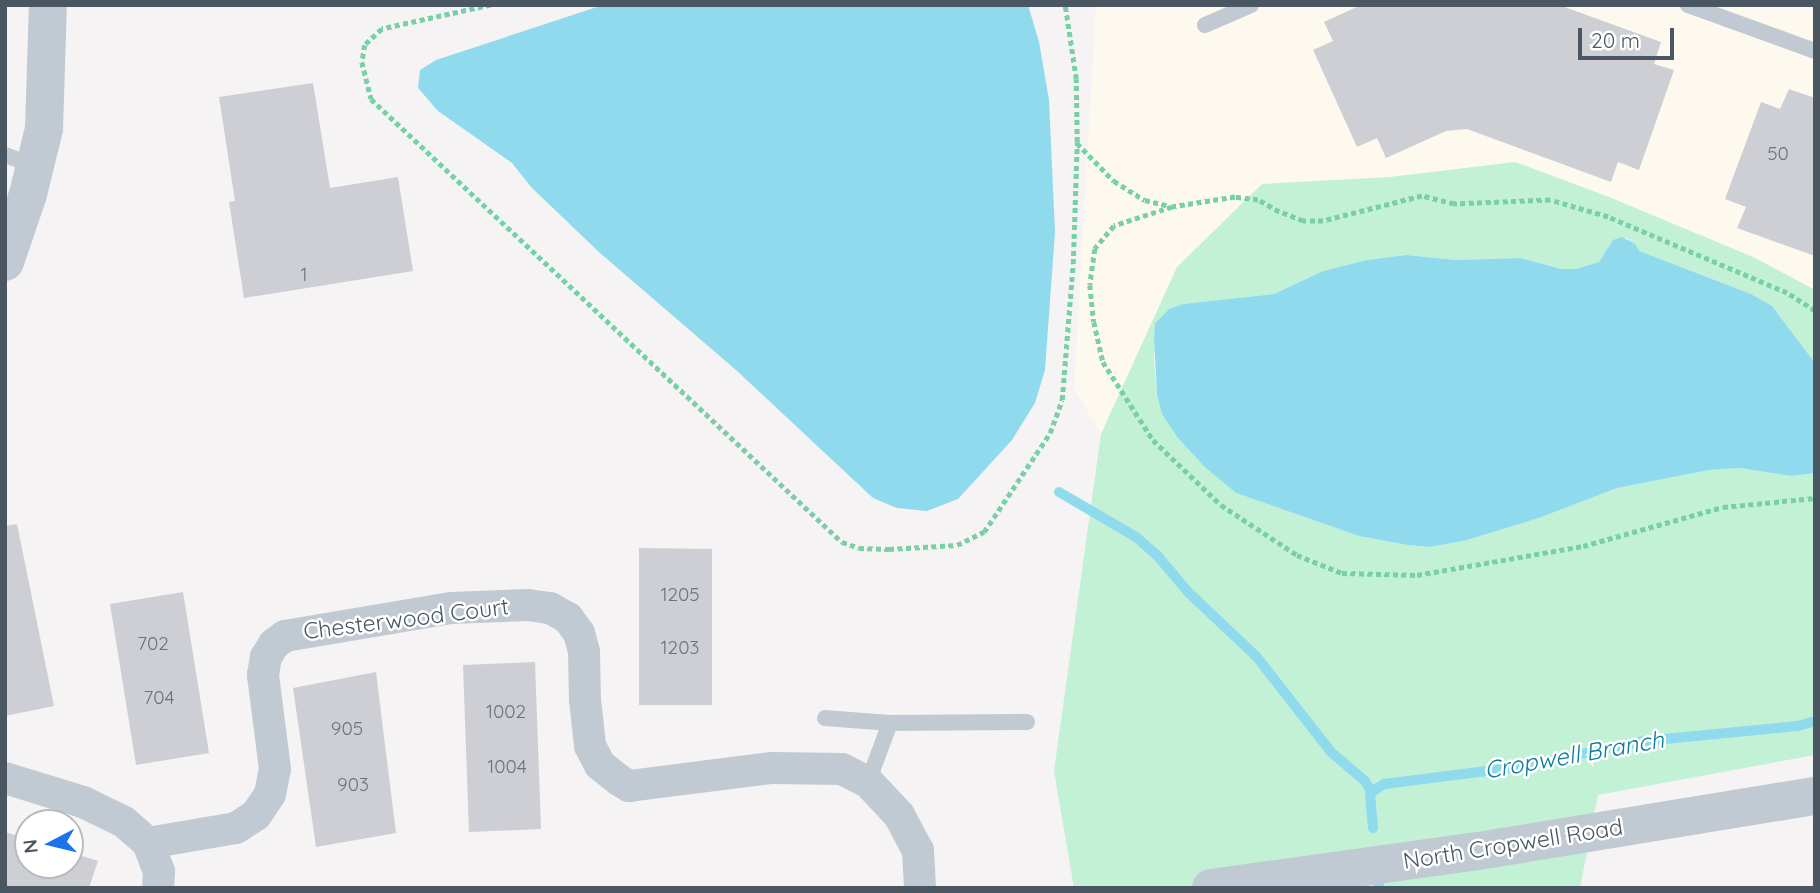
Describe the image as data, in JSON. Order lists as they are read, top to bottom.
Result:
{
  "streets": {
    "street": ["Chesterwood Court", "North Cropwell Road"]
  },
  "water": ["Cropwell Branch"],
  "house_numbers": [
    "50",
    "1",
    "1205",
    "702",
    "1203",
    "704",
    "1002",
    "905",
    "1004",
    "903"
  ],
  "scale_bar": "20 m",
  "north": "left"
}
